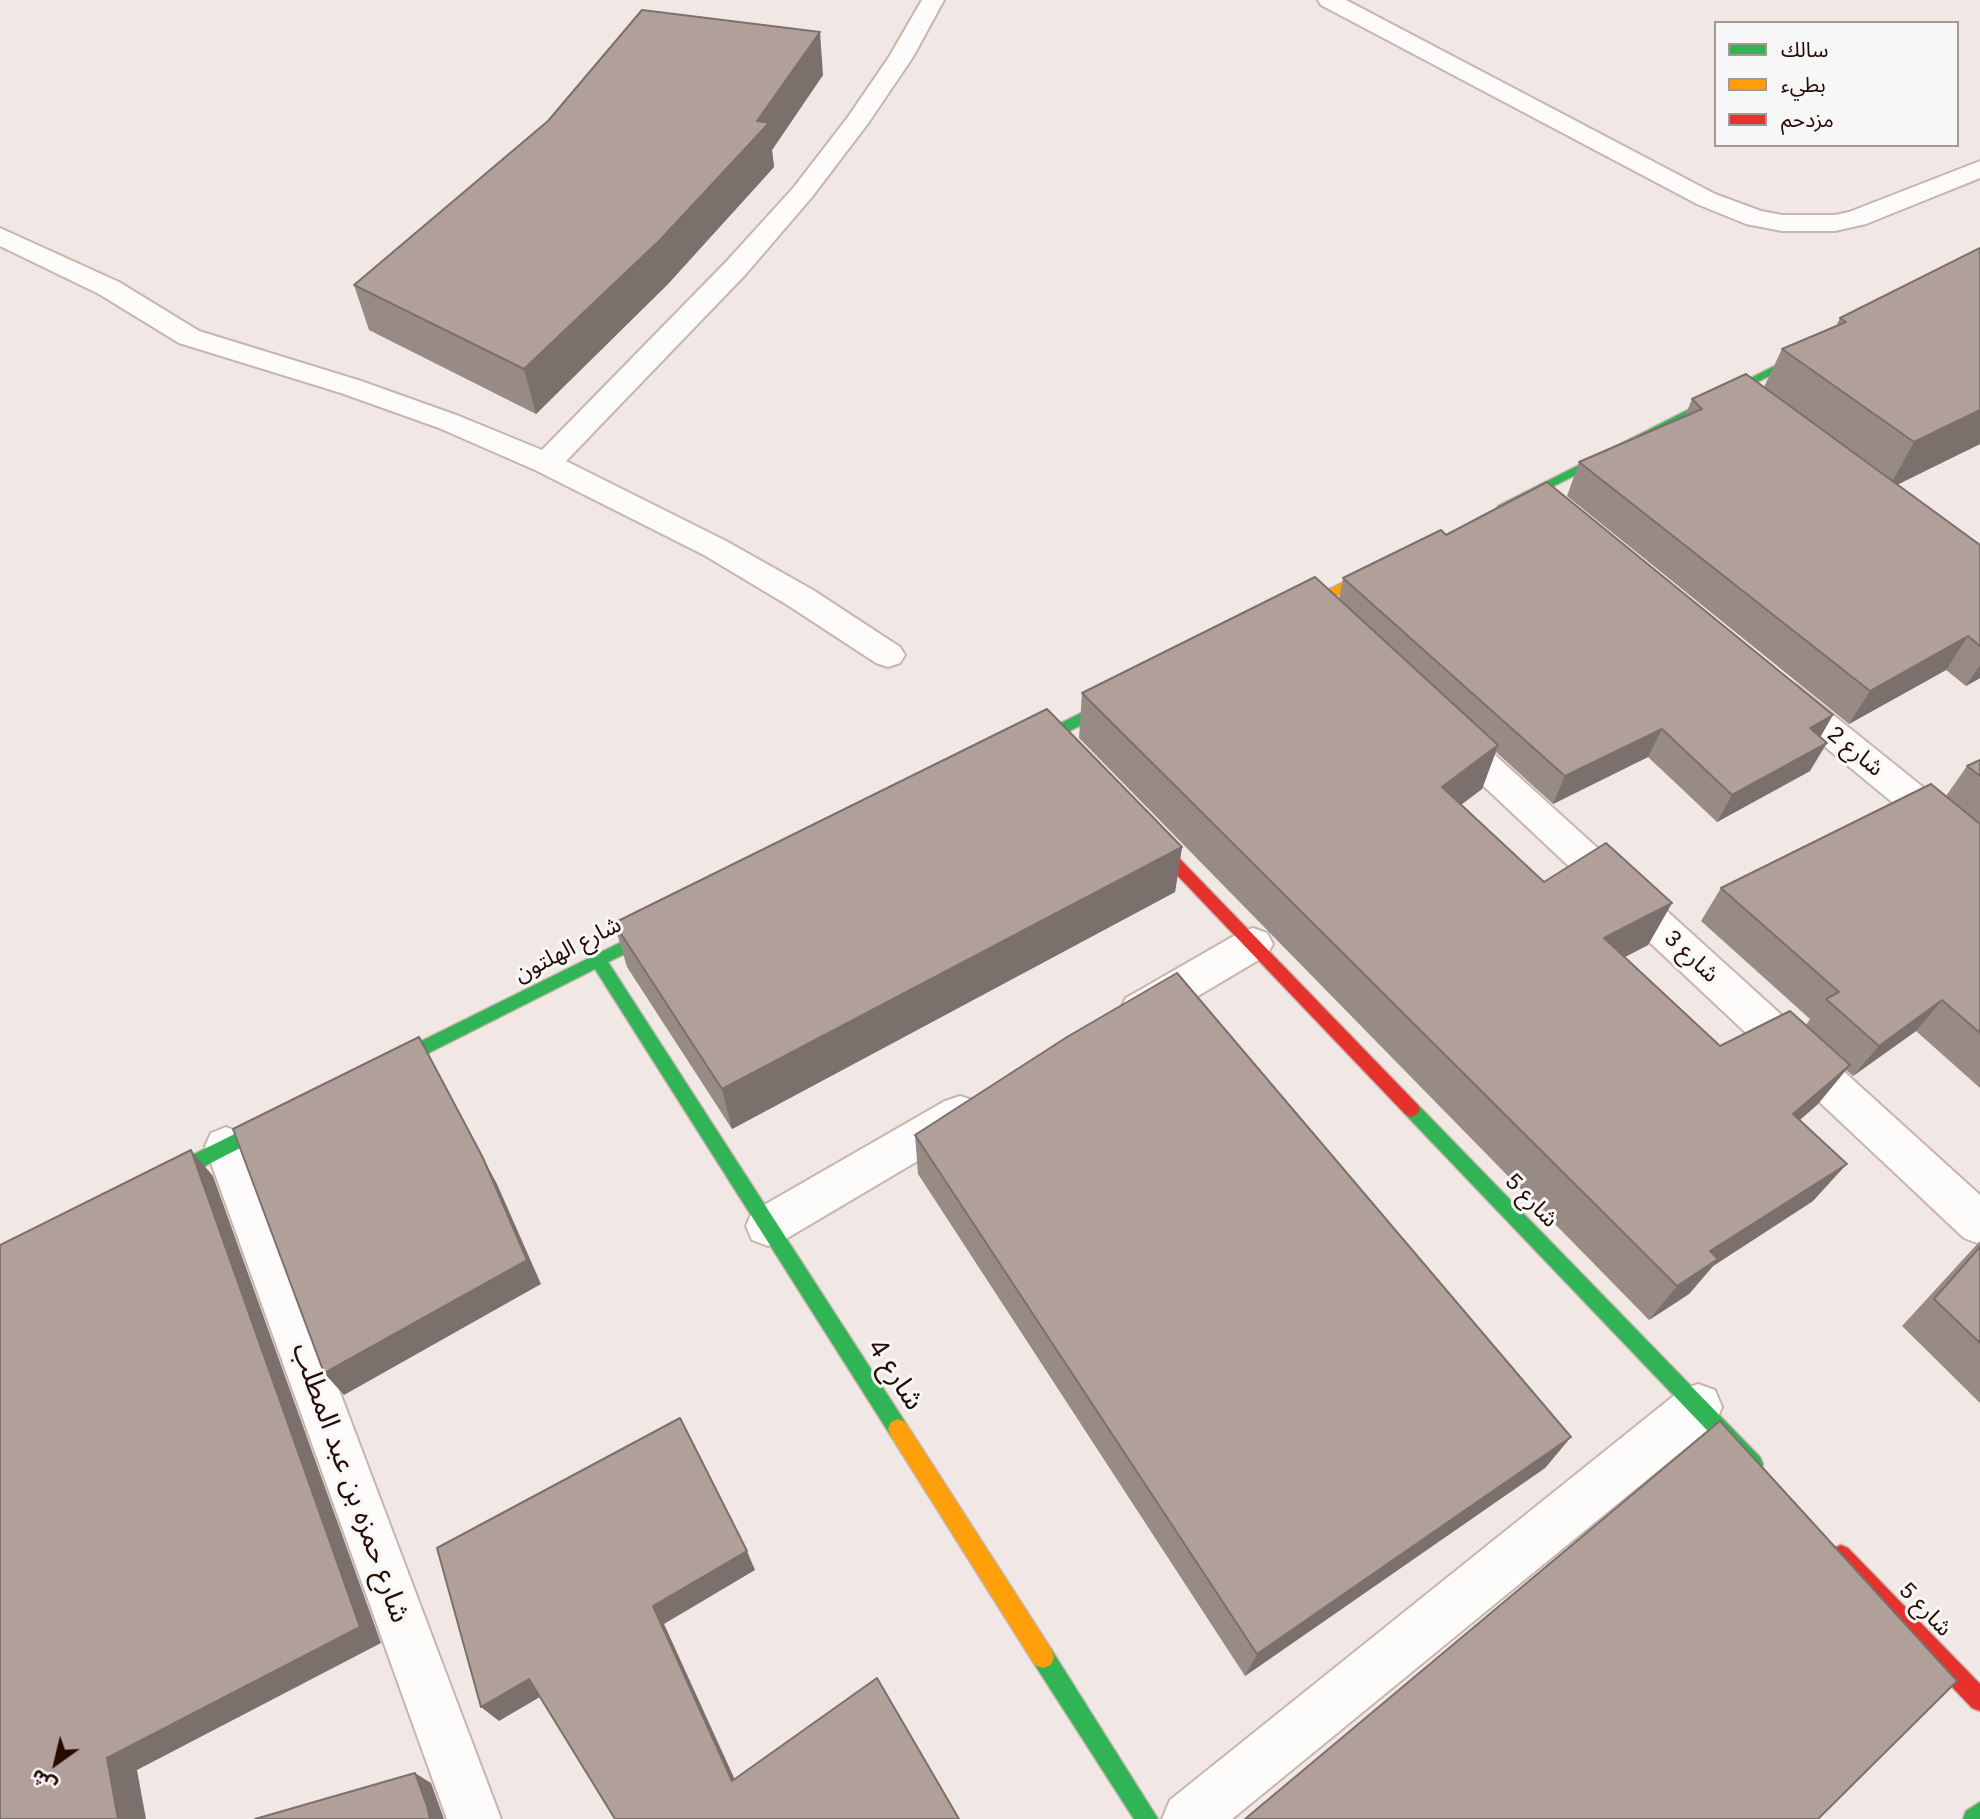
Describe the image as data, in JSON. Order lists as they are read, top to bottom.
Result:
{
  "streets": {
    "street": [
      "شارع 2",
      "شارع الهلتون",
      "شارع 3",
      "شارع 5",
      "شارع 4",
      "شارع حمزه بن عبد المطلب"
    ]
  },
  "crossings": [
    ["شارع الهلتون", "شارع 4"]
  ],
  "legend": ["سالك", "بطيء", "مزدحم"],
  "north": "bottom left"
}
